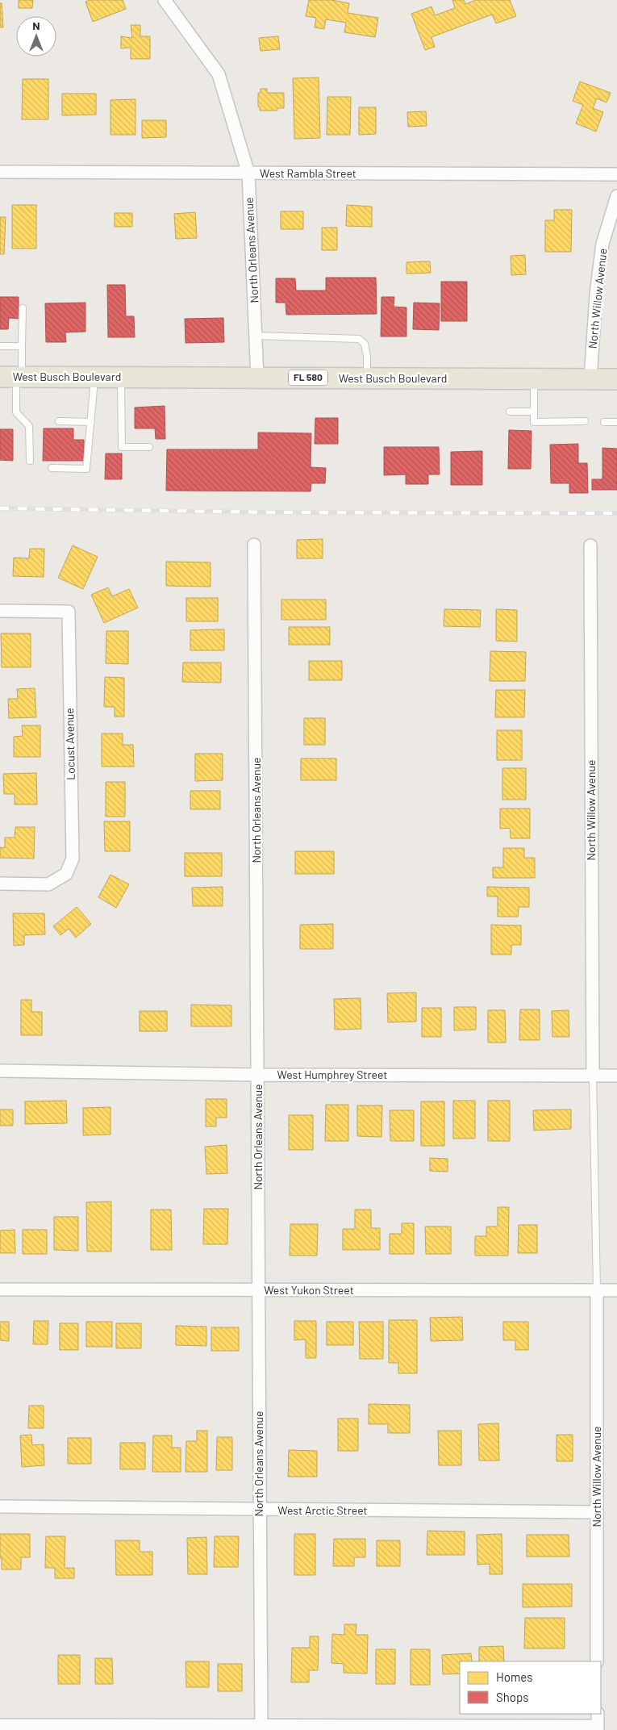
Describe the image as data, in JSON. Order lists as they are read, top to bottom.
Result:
{
  "streets": {
    "main road": ["West Busch Boulevard", "FL 580"],
    "street": [
      "West Rambla Street",
      "North Orleans Avenue",
      "North Willow Avenue",
      "Locust Avenue",
      "West Humphrey Street",
      "West Yukon Street",
      "West Arctic Street"
    ]
  },
  "crossings": [
    ["West Rambla Street", "North Orleans Avenue"],
    ["North Orleans Avenue", "West Busch Boulevard"],
    ["North Orleans Avenue", "West Humphrey Street"],
    ["North Orleans Avenue", "West Yukon Street"],
    ["North Orleans Avenue", "West Arctic Street"],
    ["North Willow Avenue", "West Busch Boulevard"],
    ["North Willow Avenue", "West Humphrey Street"],
    ["North Willow Avenue", "West Yukon Street"],
    ["North Willow Avenue", "West Arctic Street"]
  ],
  "legend": ["Homes", "Shops"],
  "north": "top"
}
